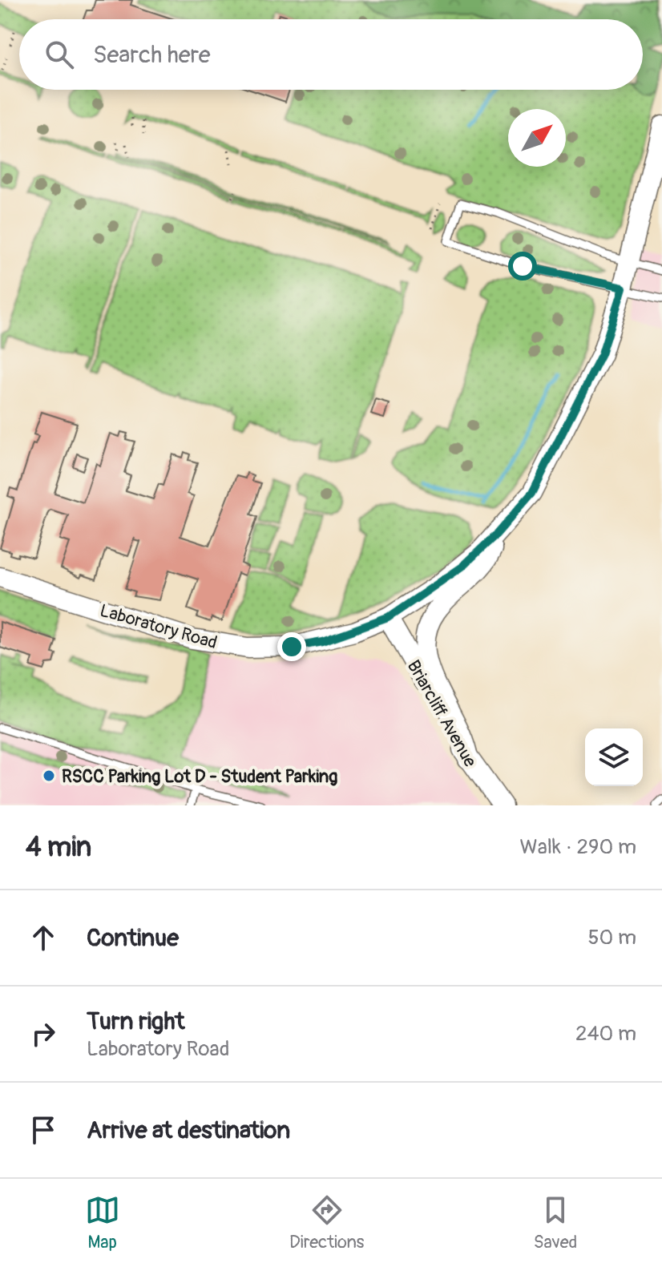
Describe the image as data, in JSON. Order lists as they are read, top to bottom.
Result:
{
  "streets": {
    "street": ["Laboratory Road", "Briarcliff Avenue"]
  },
  "crossings": [
    ["Laboratory Road", "Briarcliff Avenue"]
  ],
  "places": ["RSCC Parking Lot D - Student Parking"],
  "north": "top right",
  "page": {
    "search": "Search here",
    "heading": ["4 min", "Walk · 290 m"],
    "list": [
      ["Continue", "50 m"],
      ["Turn right", "Laboratory Road", "240 m"],
      "Arrive at destination"
    ],
    "nav": ["Map", "Directions", "Saved"]
  }
}
